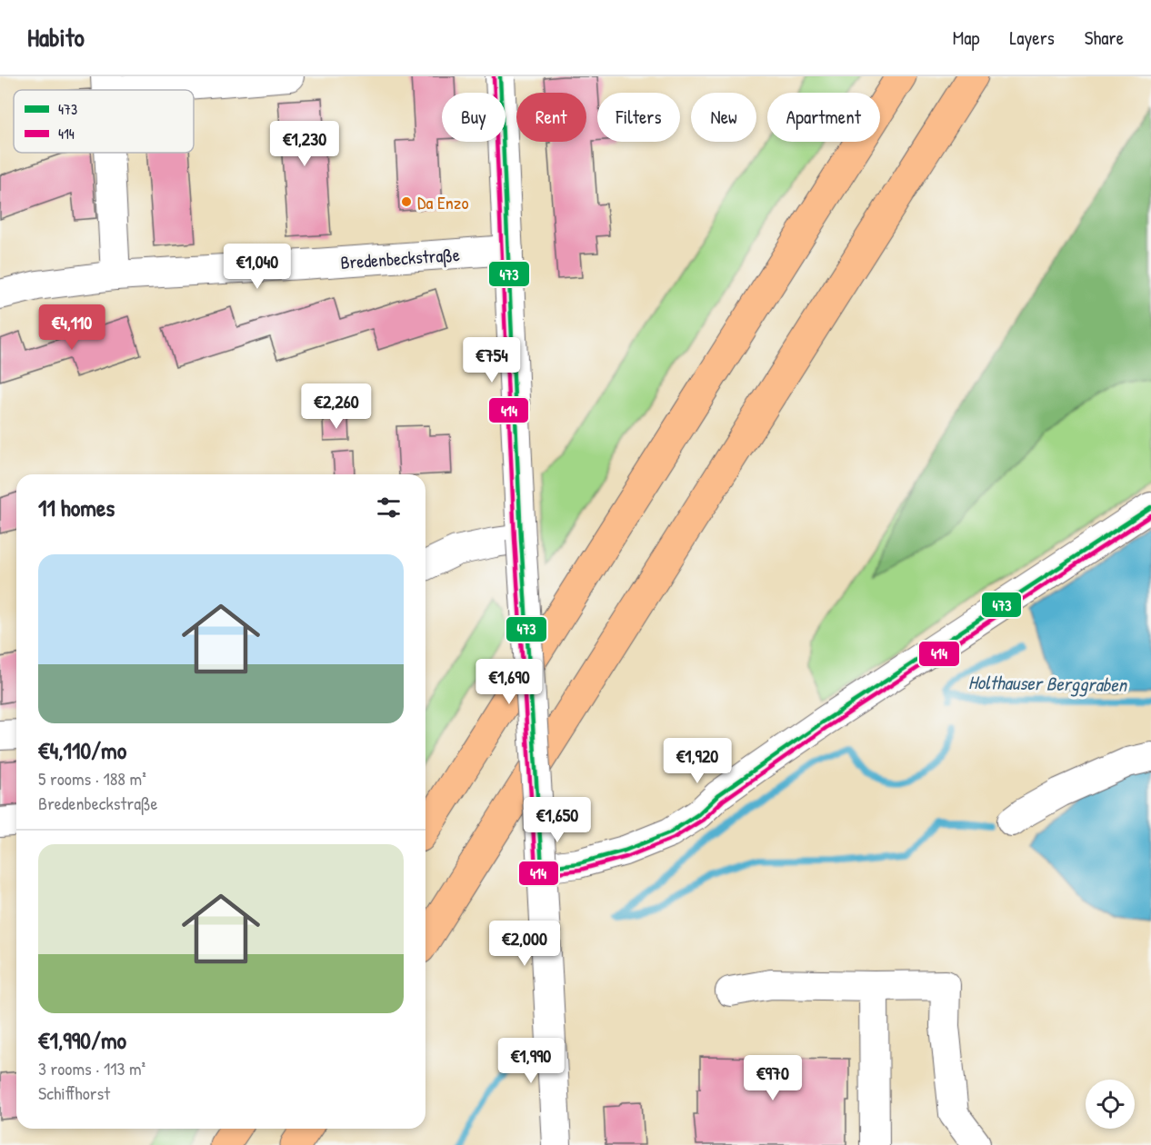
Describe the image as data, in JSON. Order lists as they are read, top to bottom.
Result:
{
  "streets": {
    "street": ["Bredenbeckstraße"]
  },
  "water": ["Holthauser Berggraben"],
  "places": ["Da Enzo"],
  "lines": ["transit line 473", "transit line 414"],
  "legend": ["473", "414"],
  "page": {
    "header": "Habito",
    "nav": ["Map", "Layers", "Share"],
    "chip": [
      "Buy",
      "Rent",
      "Filters",
      "New",
      "Apartment"
    ],
    "price": [
      "€1,230",
      "€1,040",
      "€4,110",
      "€754",
      "€2,260",
      "€1,690",
      "€1,920",
      "€1,650",
      "€2,000",
      "€1,990",
      "€970"
    ],
    "heading": "11 homes",
    "list": [
      {
        "name": "€4,110/mo",
        "note": "5 rooms · 188 m² · Bredenbeckstraße"
      },
      {
        "name": "€1,990/mo",
        "note": "3 rooms · 113 m² · Schiffhorst"
      }
    ]
  }
}
